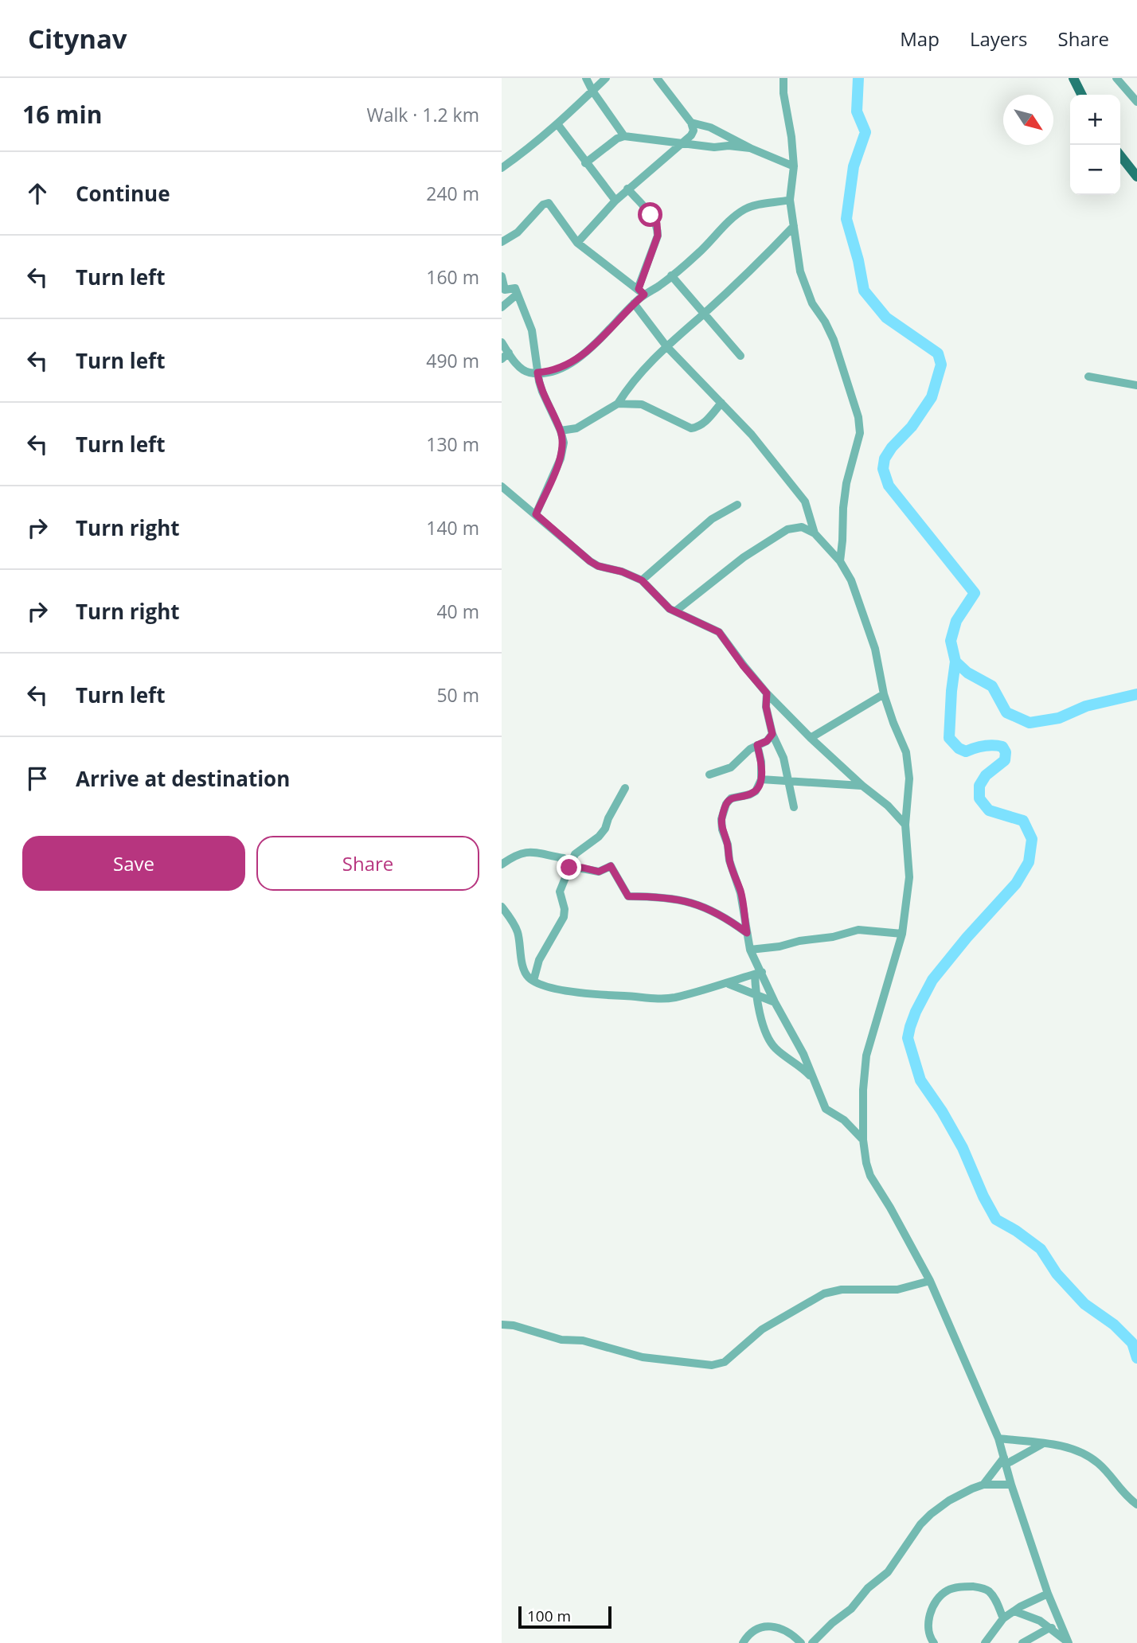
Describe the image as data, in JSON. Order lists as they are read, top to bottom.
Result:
{
  "scale_bar": "100 m",
  "north": "bottom right",
  "page": {
    "header": "Citynav",
    "nav": ["Map", "Layers", "Share"],
    "heading": ["16 min", "Walk · 1.2 km"],
    "map_buttons": ["+", "−"],
    "list": [
      ["Continue", "240 m"],
      ["Turn left", "160 m"],
      ["Turn left", "490 m"],
      ["Turn left", "130 m"],
      ["Turn right", "140 m"],
      ["Turn right", "40 m"],
      ["Turn left", "50 m"],
      "Arrive at destination"
    ],
    "buttons": ["Save", "Share"],
    "scale": "100 m"
  }
}
